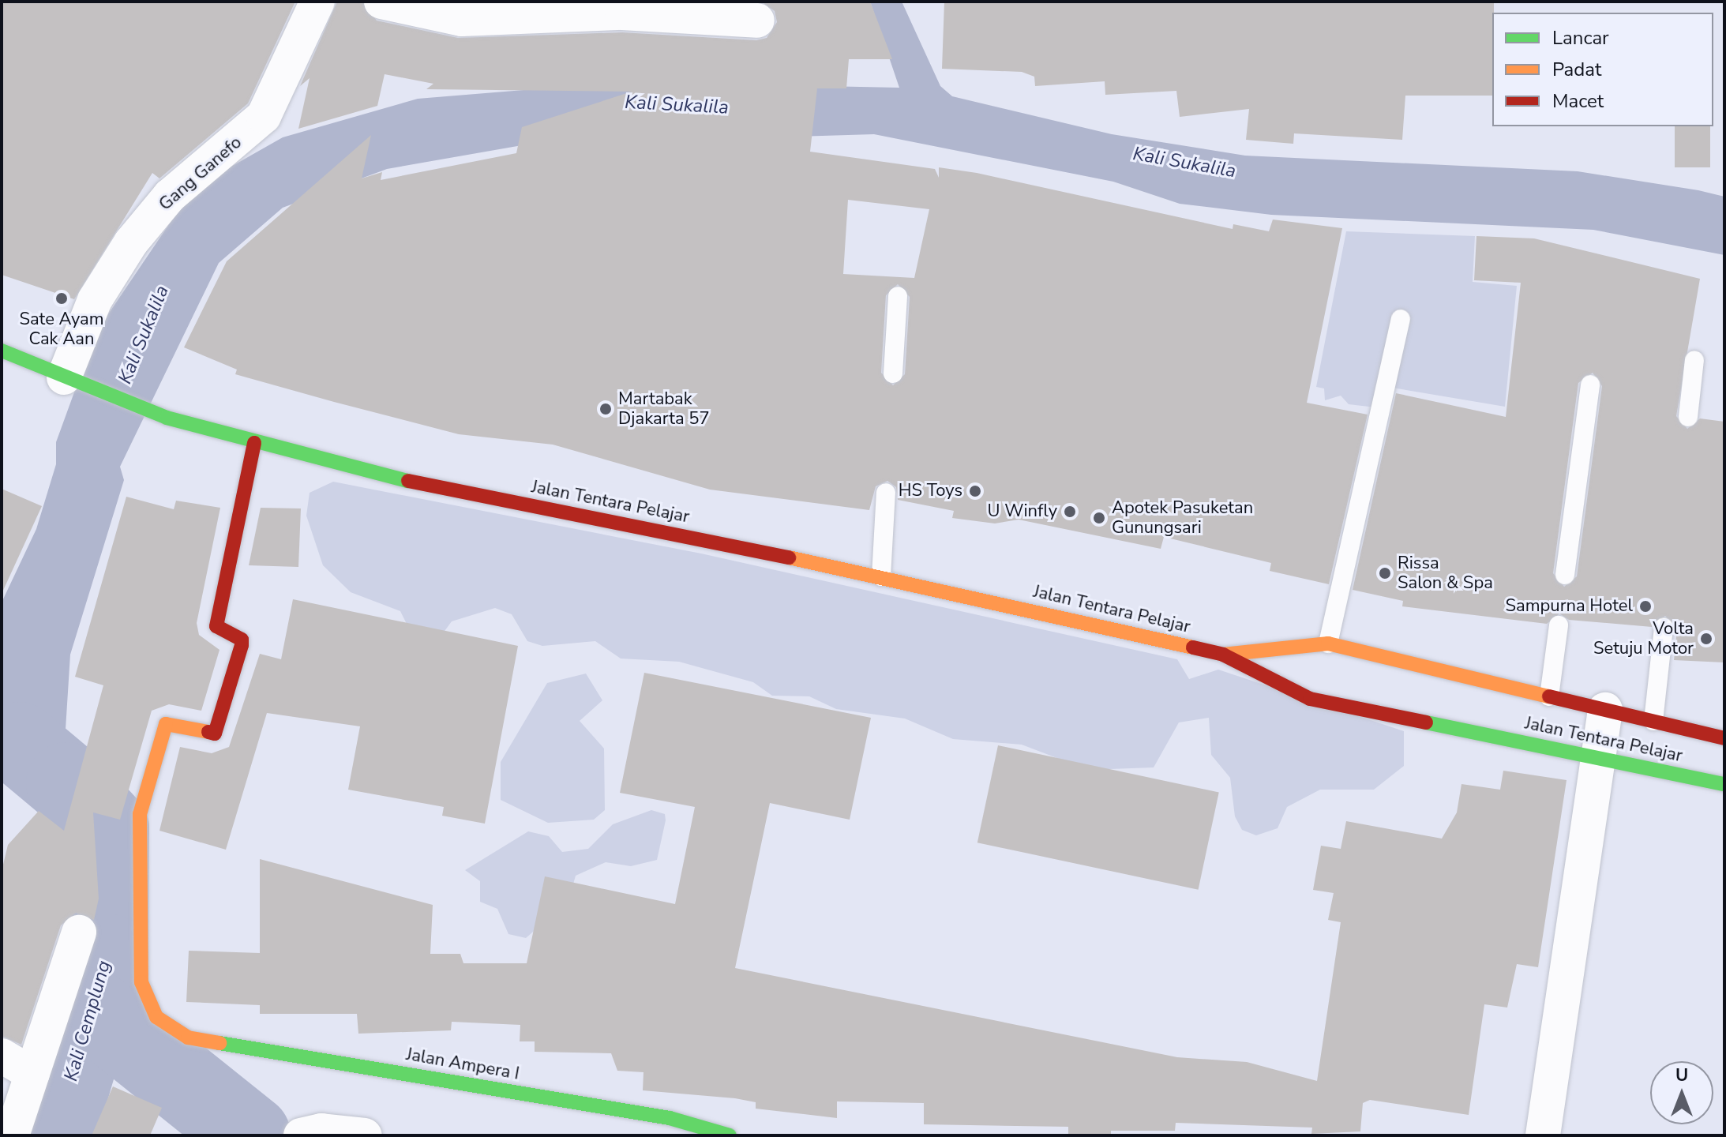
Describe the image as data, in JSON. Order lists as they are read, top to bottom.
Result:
{
  "streets": {
    "main road": ["Jalan Tentara Pelajar", "Jalan Ampera I"],
    "street": ["Gang Ganefo"]
  },
  "crossings": [
    ["Gang Ganefo", "Jalan Tentara Pelajar"],
    ["Jalan Tentara Pelajar", "Jalan Ampera I"]
  ],
  "water": ["Kali Sukalila", "Kali Cemplung"],
  "places": [
    "Sate Ayam Cak Aan",
    "Martabak Djakarta 57",
    "HS Toys",
    "U Winfly",
    "Apotek Pasuketan Gunungsari",
    "Rissa Salon & Spa",
    "Sampurna Hotel",
    "Volta Setuju Motor"
  ],
  "legend": ["Lancar", "Padat", "Macet"],
  "north": "top"
}
